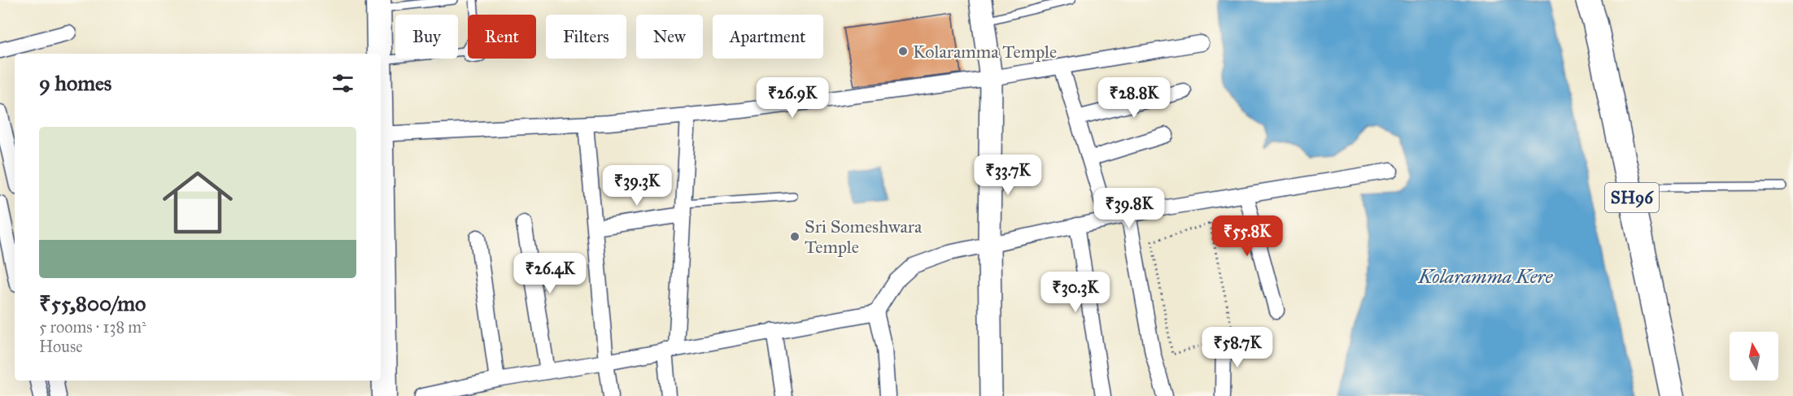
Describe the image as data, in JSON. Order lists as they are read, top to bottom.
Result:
{
  "streets": {
    "main road": ["SH96"]
  },
  "water": ["Kolaramma Kere"],
  "places": ["Kolaramma Temple", "Sri Someshwara Temple"],
  "north": "top",
  "page": {
    "chip": [
      "Buy",
      "Rent",
      "Filters",
      "New",
      "Apartment"
    ],
    "heading": "9 homes",
    "price": [
      "₹26.9K",
      "₹28.8K",
      "₹33.7K",
      "₹39.3K",
      "₹39.8K",
      "₹55.8K",
      "₹26.4K",
      "₹30.3K",
      "₹58.7K"
    ],
    "list": [
      {
        "name": "₹55,800/mo",
        "note": "5 rooms · 138 m² · House"
      }
    ]
  }
}
